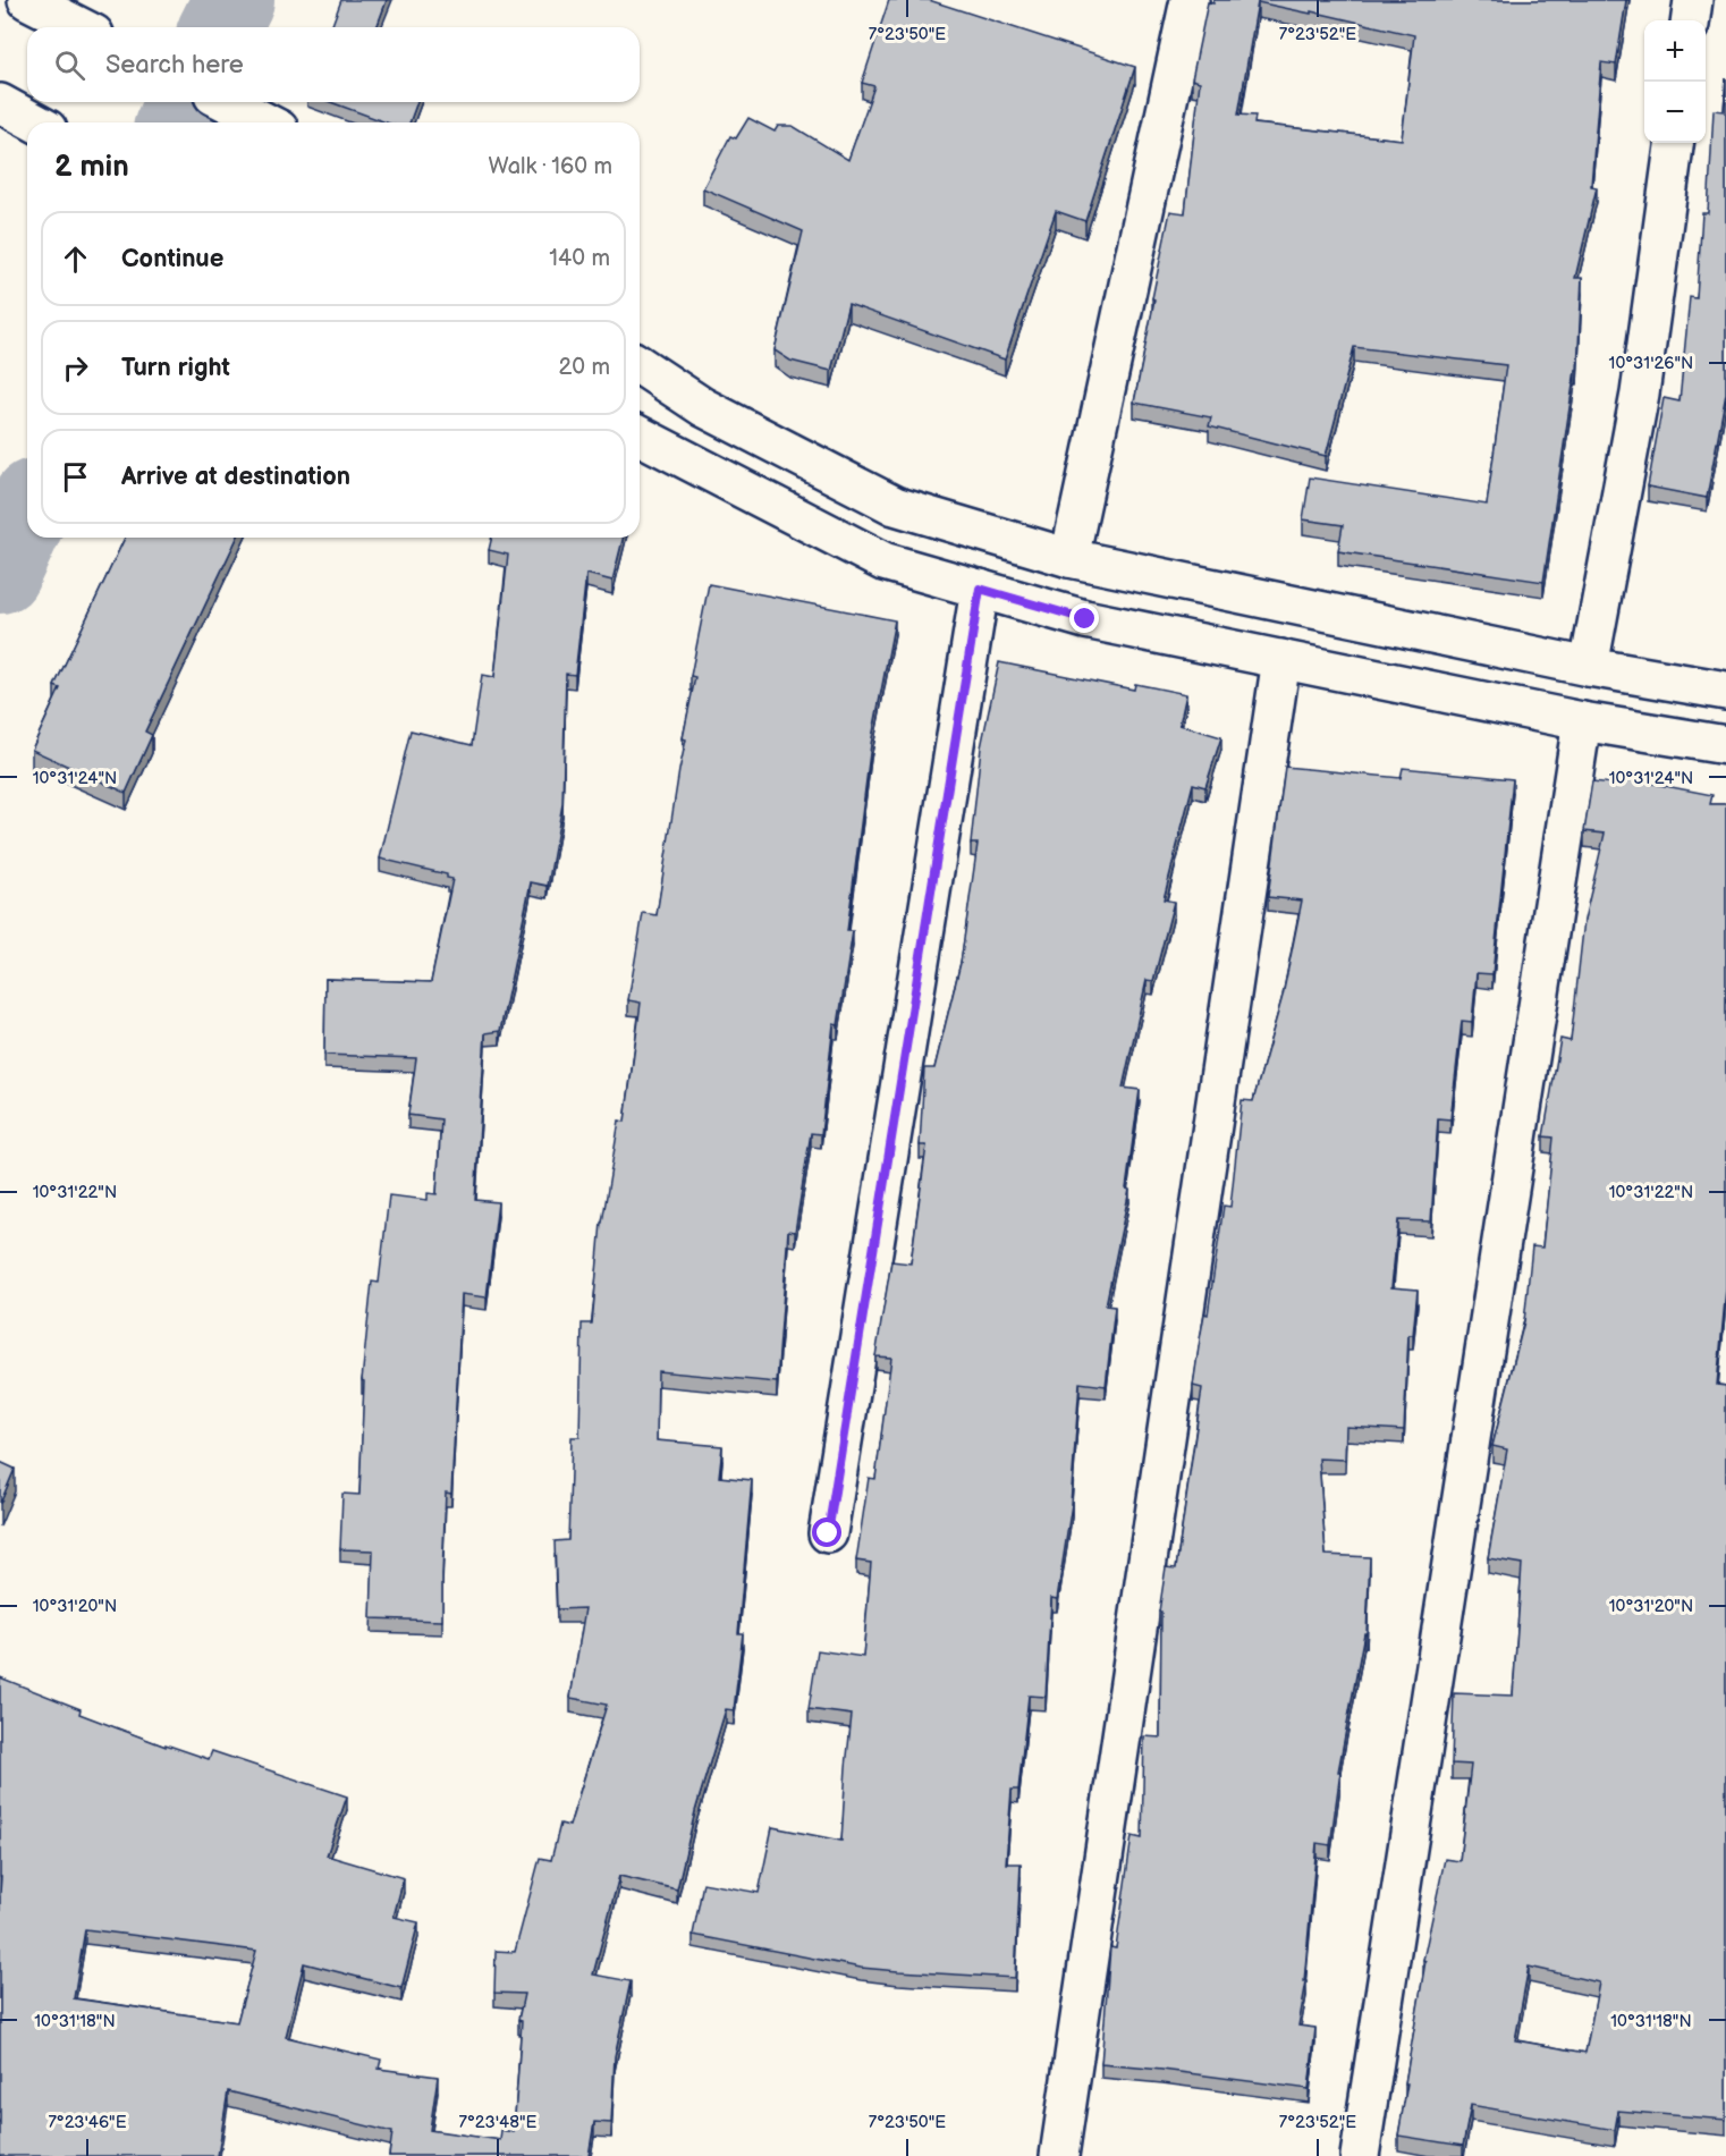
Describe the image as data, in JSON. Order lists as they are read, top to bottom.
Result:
{
  "page": {
    "map_buttons": ["+", "−"],
    "search": "Search here",
    "heading": ["2 min", "Walk · 160 m"],
    "list": [
      ["Continue", "140 m"],
      ["Turn right", "20 m"],
      "Arrive at destination"
    ]
  },
  "coordinates": [
    "7°23'50\"E",
    "7°23'52\"E",
    "10°31'26\"N",
    "10°31'24\"N",
    "10°31'22\"N",
    "10°31'20\"N",
    "10°31'18\"N",
    "7°23'46\"E",
    "7°23'48\"E"
  ]
}
